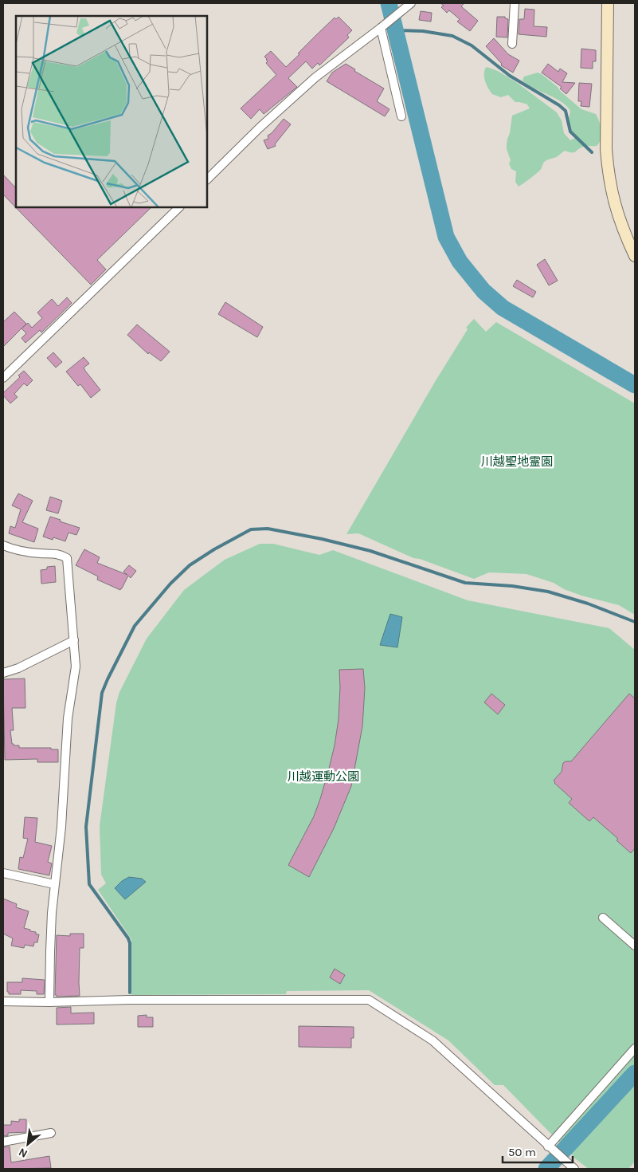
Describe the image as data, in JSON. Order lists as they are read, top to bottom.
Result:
{
  "parks": ["川越聖地霊園", "川越運動公園"],
  "scale_bar": "50 m",
  "north": "bottom left"
}
